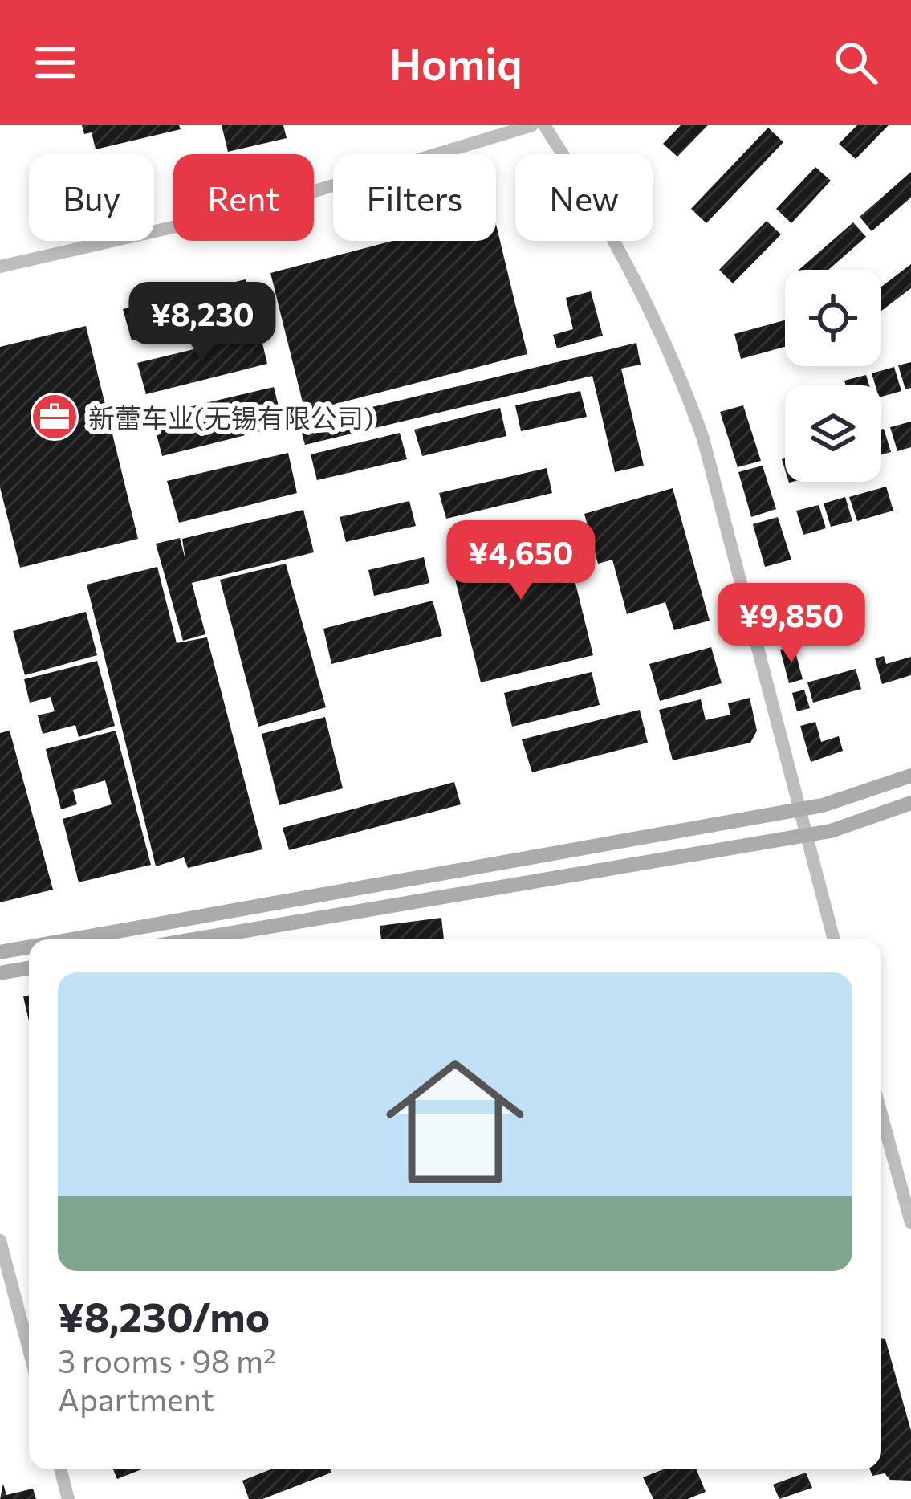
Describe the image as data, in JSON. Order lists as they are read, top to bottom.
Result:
{
  "places": {
    "office": ["新蕾车业(无锡有限公司)"]
  },
  "page": {
    "header": "Homiq",
    "chip": [
      "Buy",
      "Rent",
      "Filters",
      "New"
    ],
    "price": ["¥8,230", "¥4,650", "¥9,850"],
    "list": [
      {
        "name": "¥8,230/mo",
        "note": "3 rooms · 98 m² · Apartment"
      }
    ]
  }
}
